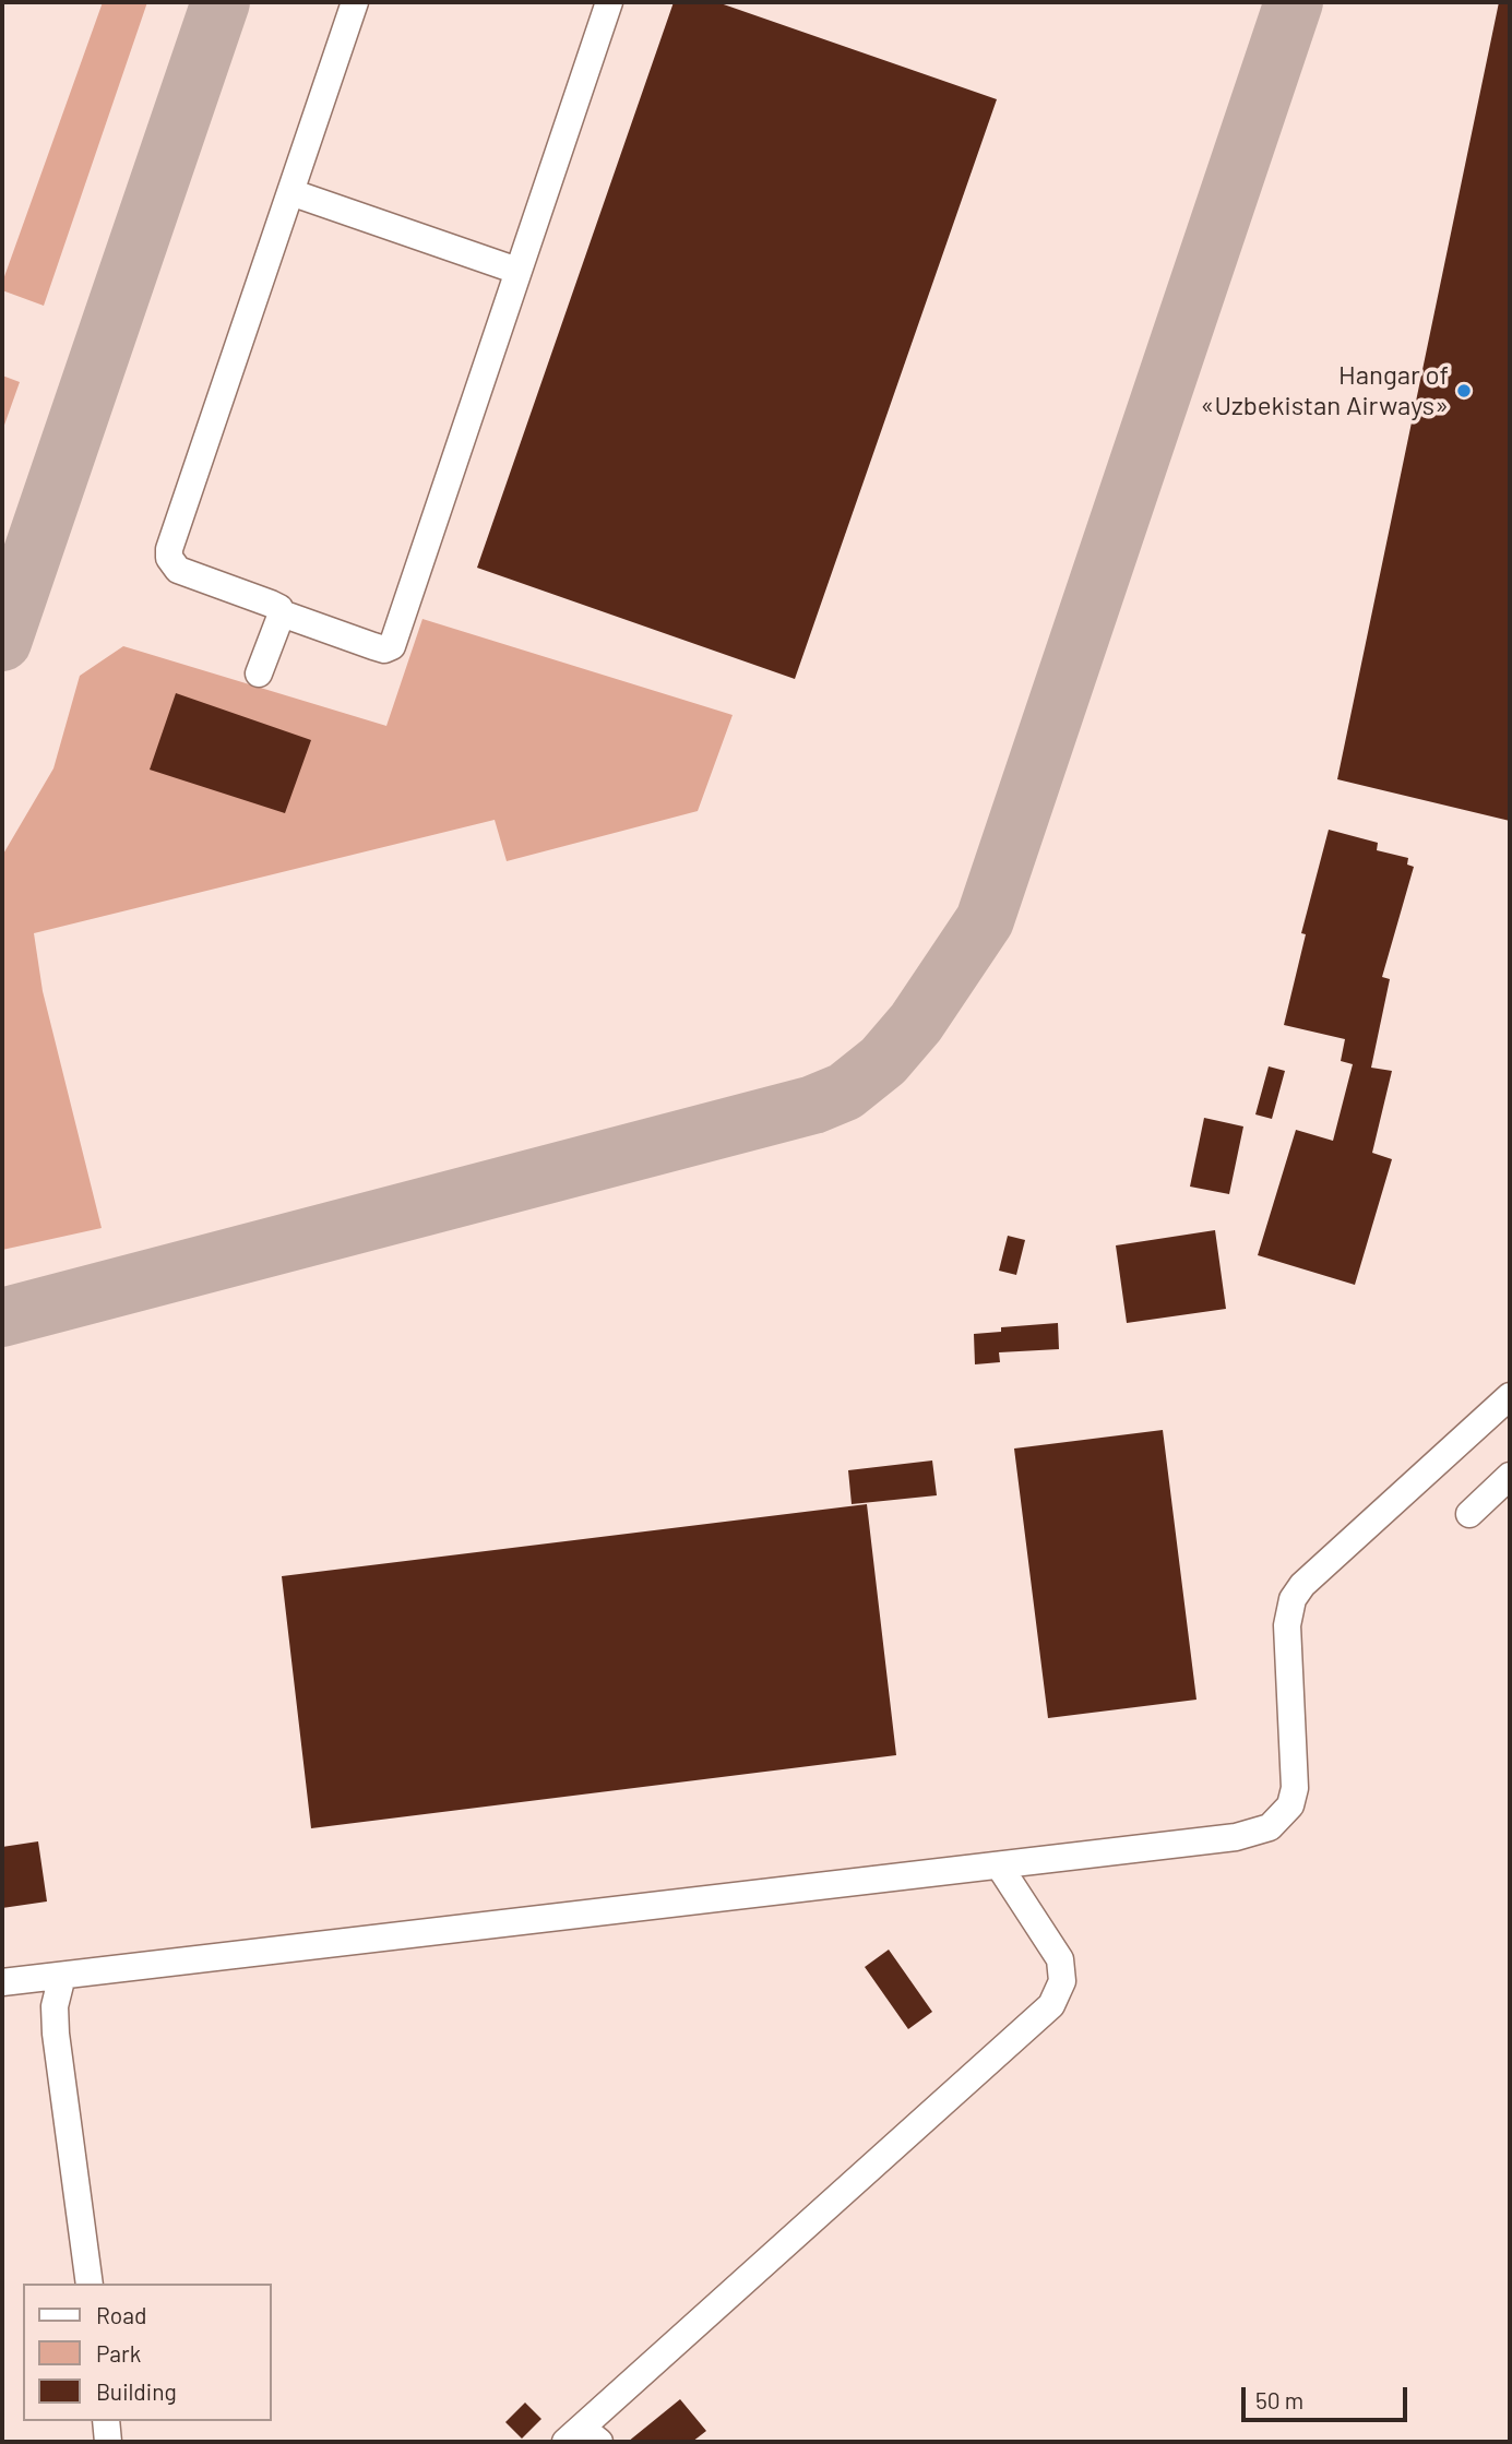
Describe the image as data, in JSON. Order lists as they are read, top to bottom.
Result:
{
  "places": ["Hangar of «Uzbekistan Airways»"],
  "legend": ["Road", "Park", "Building"],
  "scale_bar": "50 m"
}
